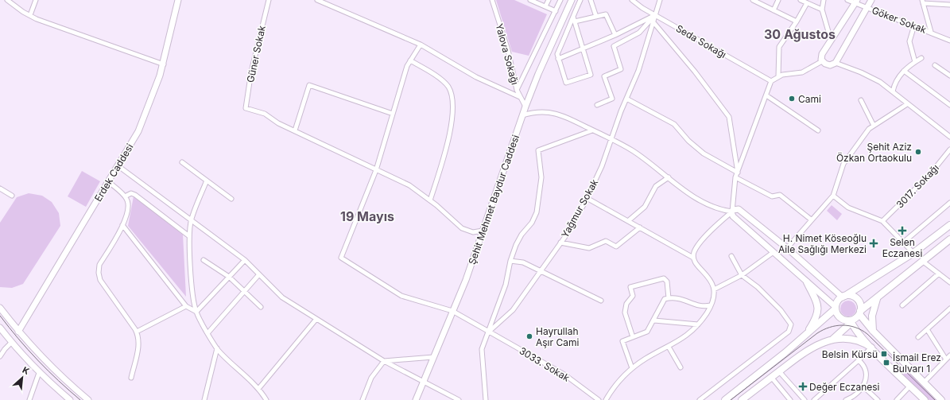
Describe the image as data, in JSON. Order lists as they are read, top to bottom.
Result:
{
  "streets": {
    "street": [
      "Göker Sokak",
      "Seda Sokağı",
      "Güner Sokak",
      "Yalova Sokağı",
      "Erdek Caddesi",
      "3017. Sokağı",
      "Şehit Mehmet Baydur Caddesi",
      "Yağmur Sokak",
      "3033. Sokak"
    ]
  },
  "crossings": [
    ["Seda Sokağı", "Yağmur Sokak"],
    ["Yalova Sokağı", "Şehit Mehmet Baydur Caddesi"],
    ["Şehit Mehmet Baydur Caddesi", "3033. Sokak"],
    ["Yağmur Sokak", "3033. Sokak"]
  ],
  "districts": ["30 Ağustos", "19 Mayıs"],
  "places": {
    "other": ["Cami", "Şehit Aziz Özkan Ortaokulu", "Hayrullah Aşır Cami"],
    "health": ["Selen Eczanesi", "H. Nimet Köseoğlu Aile Sağlığı Merkezi", "Değer Eczanesi"],
    "transit": ["Belsin Kürsü", "İsmail Erez Bulvarı 1"]
  },
  "north": "top right"
}
